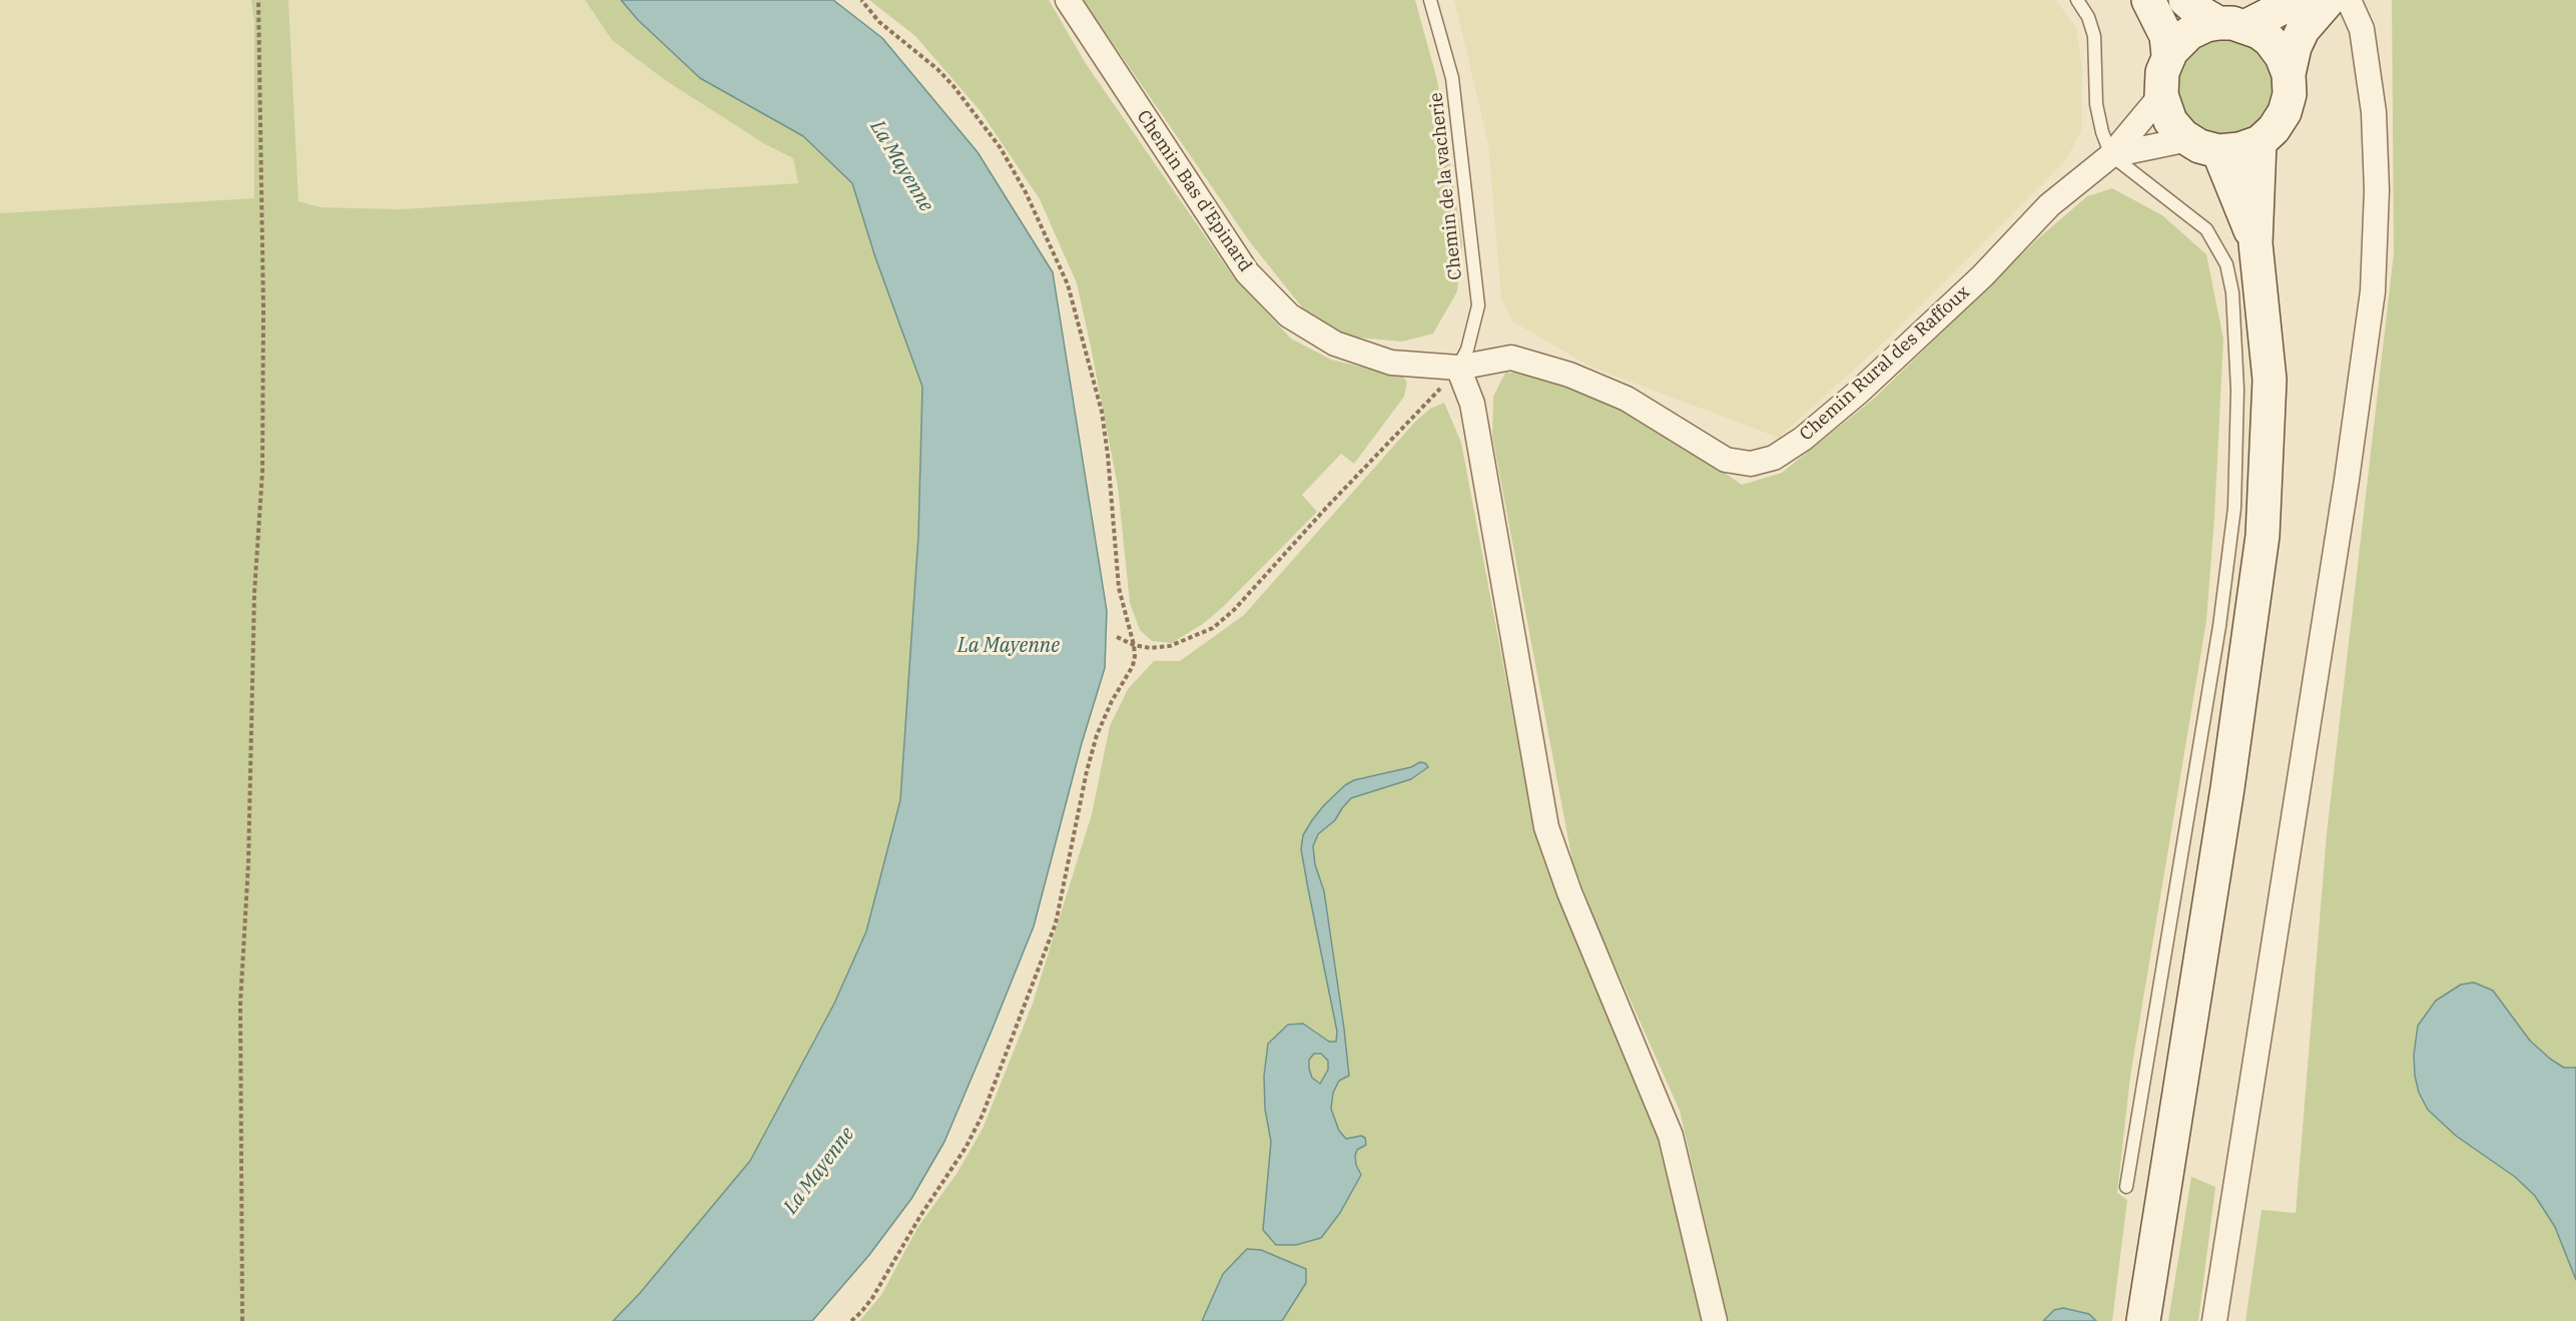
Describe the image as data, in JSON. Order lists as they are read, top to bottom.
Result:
{
  "streets": {
    "street": ["Chemin Bas d'Epinard", "Chemin Rural des Raffoux"],
    "lane": ["Chemin de la vacherie"]
  },
  "crossings": [
    ["Chemin de la vacherie", "Chemin Bas d'Epinard"],
    ["Chemin de la vacherie", "Chemin Rural des Raffoux"],
    ["Chemin Bas d'Epinard", "Chemin Rural des Raffoux"]
  ],
  "water": ["La Mayenne"]
}
